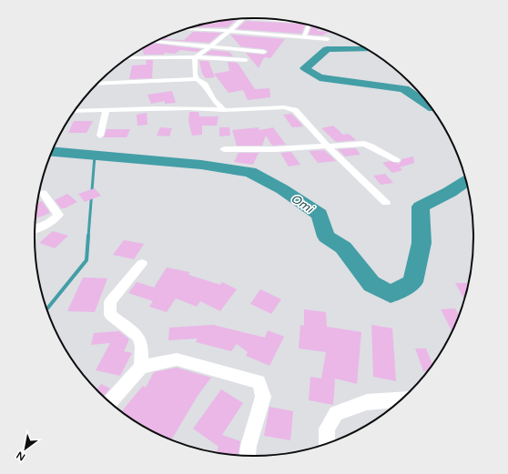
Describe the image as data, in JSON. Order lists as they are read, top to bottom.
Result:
{
  "water": ["Omi"],
  "north": "bottom left"
}
